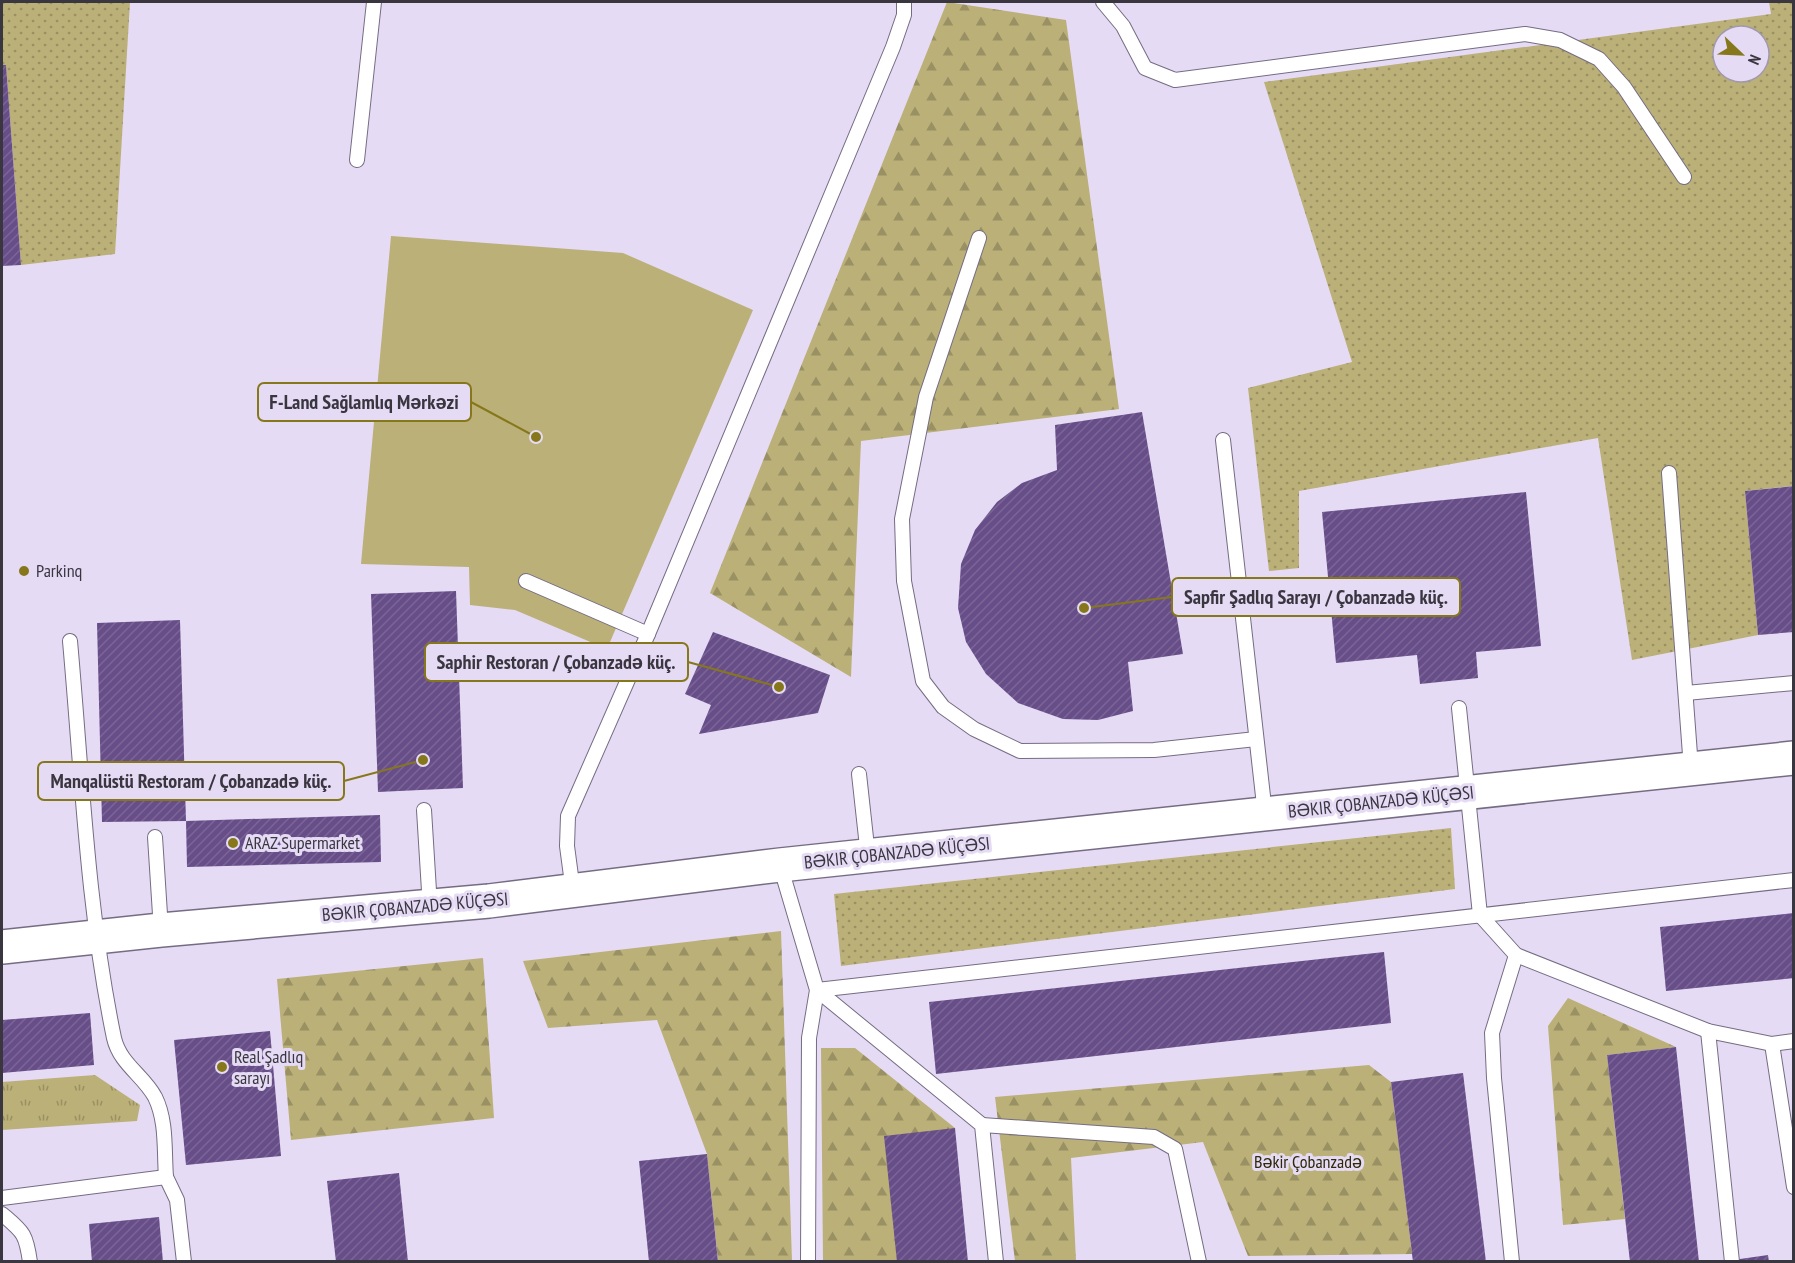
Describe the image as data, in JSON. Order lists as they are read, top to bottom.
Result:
{
  "streets": {
    "street": ["BƏKIR ÇOBANZADƏ KÜÇƏSI"]
  },
  "parks": ["Bəkir Çobanzadə"],
  "places": [
    "F-Land Sağlamlıq Mərkəzi",
    "Parkinq",
    "Sapfir Şadlıq Sarayı / Çobanzadə küç.",
    "Saphir Restoran / Çobanzadə küç.",
    "Manqalüstü Restoram / Çobanzadə küç.",
    "ARAZ Supermarket",
    "Real Şadlıq sarayı"
  ],
  "north": "bottom right"
}
